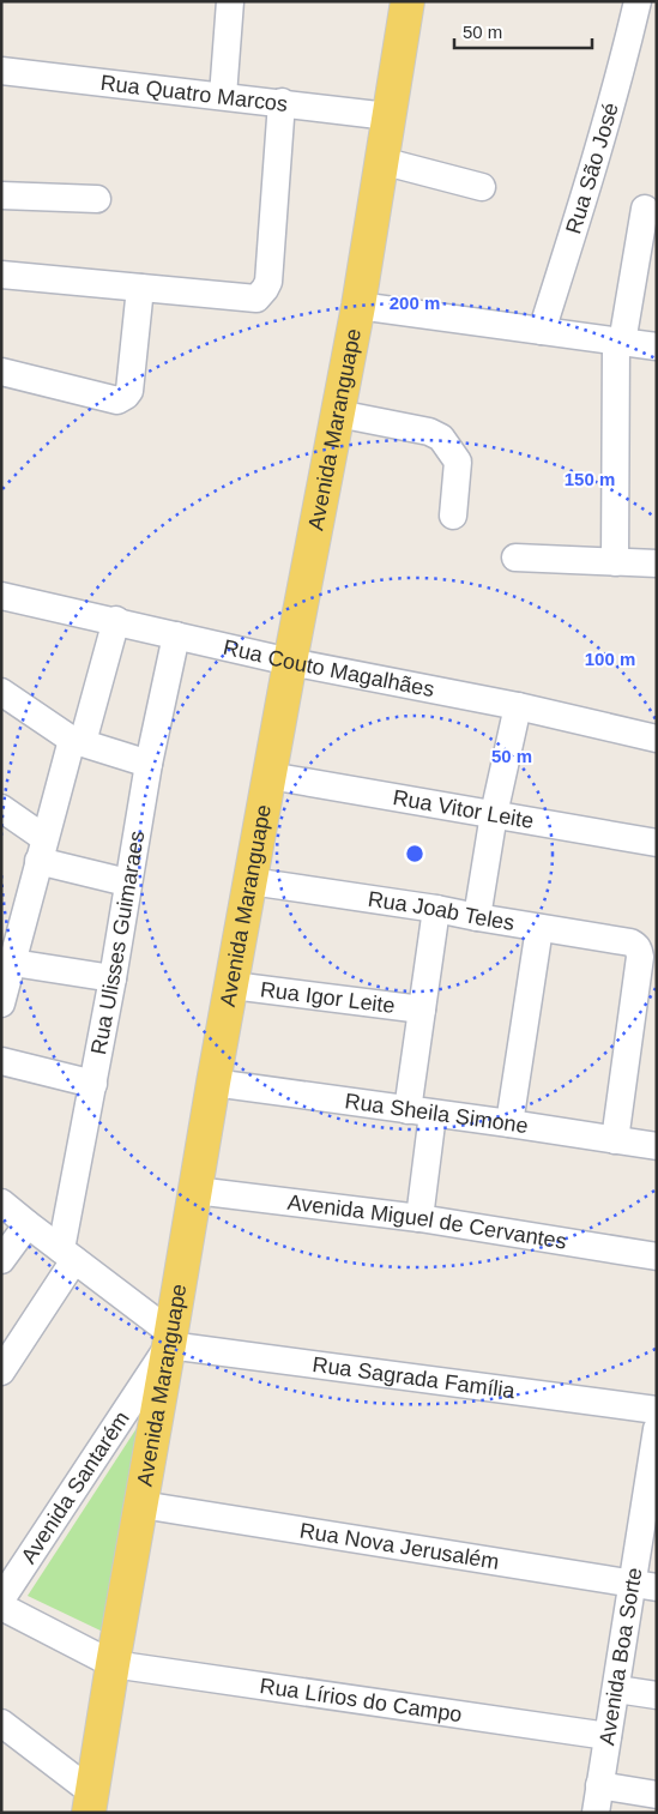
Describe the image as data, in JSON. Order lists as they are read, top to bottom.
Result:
{
  "streets": {
    "main road": ["Avenida Maranguape"],
    "street": [
      "Rua Quatro Marcos",
      "Rua São José",
      "Rua Couto Magalhães",
      "Rua Vitor Leite",
      "Rua Joab Teles",
      "Rua Ulisses Guimaraes",
      "Rua Igor Leite",
      "Rua Sheila Simone",
      "Avenida Miguel de Cervantes",
      "Rua Sagrada Família",
      "Avenida Santarém",
      "Rua Nova Jerusalém",
      "Avenida Boa Sorte",
      "Rua Lírios do Campo"
    ]
  },
  "crossings": [
    ["Rua Quatro Marcos", "Avenida Maranguape"],
    ["Avenida Maranguape", "Rua Couto Magalhães"],
    ["Avenida Maranguape", "Rua Vitor Leite"],
    ["Avenida Maranguape", "Rua Joab Teles"],
    ["Avenida Maranguape", "Rua Igor Leite"],
    ["Avenida Maranguape", "Rua Sheila Simone"],
    ["Avenida Maranguape", "Avenida Miguel de Cervantes"],
    ["Avenida Maranguape", "Rua Sagrada Família"],
    ["Avenida Maranguape", "Avenida Santarém"],
    ["Avenida Maranguape", "Rua Nova Jerusalém"],
    ["Avenida Maranguape", "Rua Lírios do Campo"],
    ["Rua Couto Magalhães", "Rua Ulisses Guimaraes"],
    ["Rua Joab Teles", "Rua Sheila Simone"],
    ["Rua Sagrada Família", "Avenida Santarém"],
    ["Rua Nova Jerusalém", "Avenida Boa Sorte"],
    ["Avenida Boa Sorte", "Rua Lírios do Campo"]
  ],
  "scale_bar": "50 m",
  "rings": [
    "200 m",
    "150 m",
    "100 m",
    "50 m"
  ]
}
